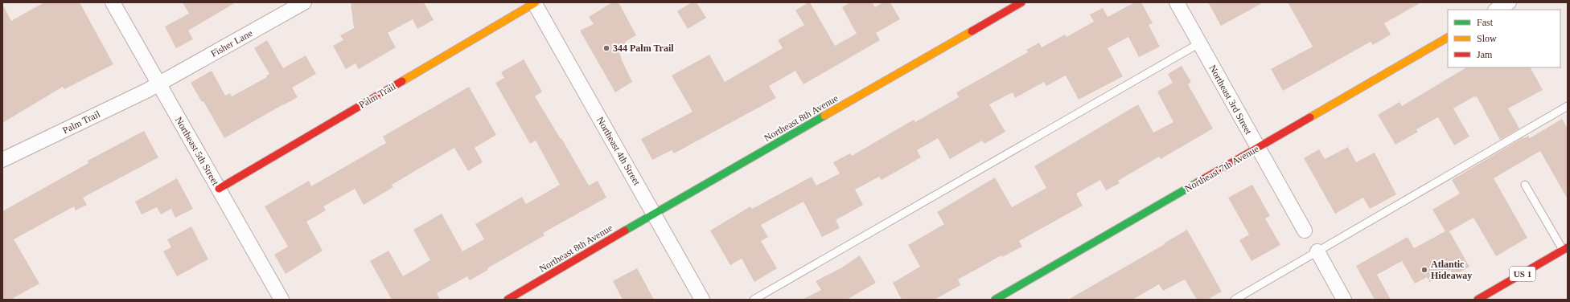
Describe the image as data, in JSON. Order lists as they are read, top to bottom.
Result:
{
  "streets": {
    "street": [
      "Fisher Lane",
      "Palm Trail",
      "Northeast 3rd Street",
      "Northeast 8th Avenue",
      "Northeast 5th Street",
      "Northeast 4th Street",
      "Northeast 7th Avenue",
      "US 1"
    ]
  },
  "crossings": [
    ["Fisher Lane", "Palm Trail"],
    ["Fisher Lane", "Northeast 5th Street"],
    ["Palm Trail", "Northeast 5th Street"],
    ["Palm Trail", "Northeast 4th Street"],
    ["Northeast 3rd Street", "Northeast 7th Avenue"],
    ["Northeast 8th Avenue", "Northeast 4th Street"]
  ],
  "places": ["344 Palm Trail", "Atlantic Hideaway"],
  "legend": ["Fast", "Slow", "Jam"]
}
